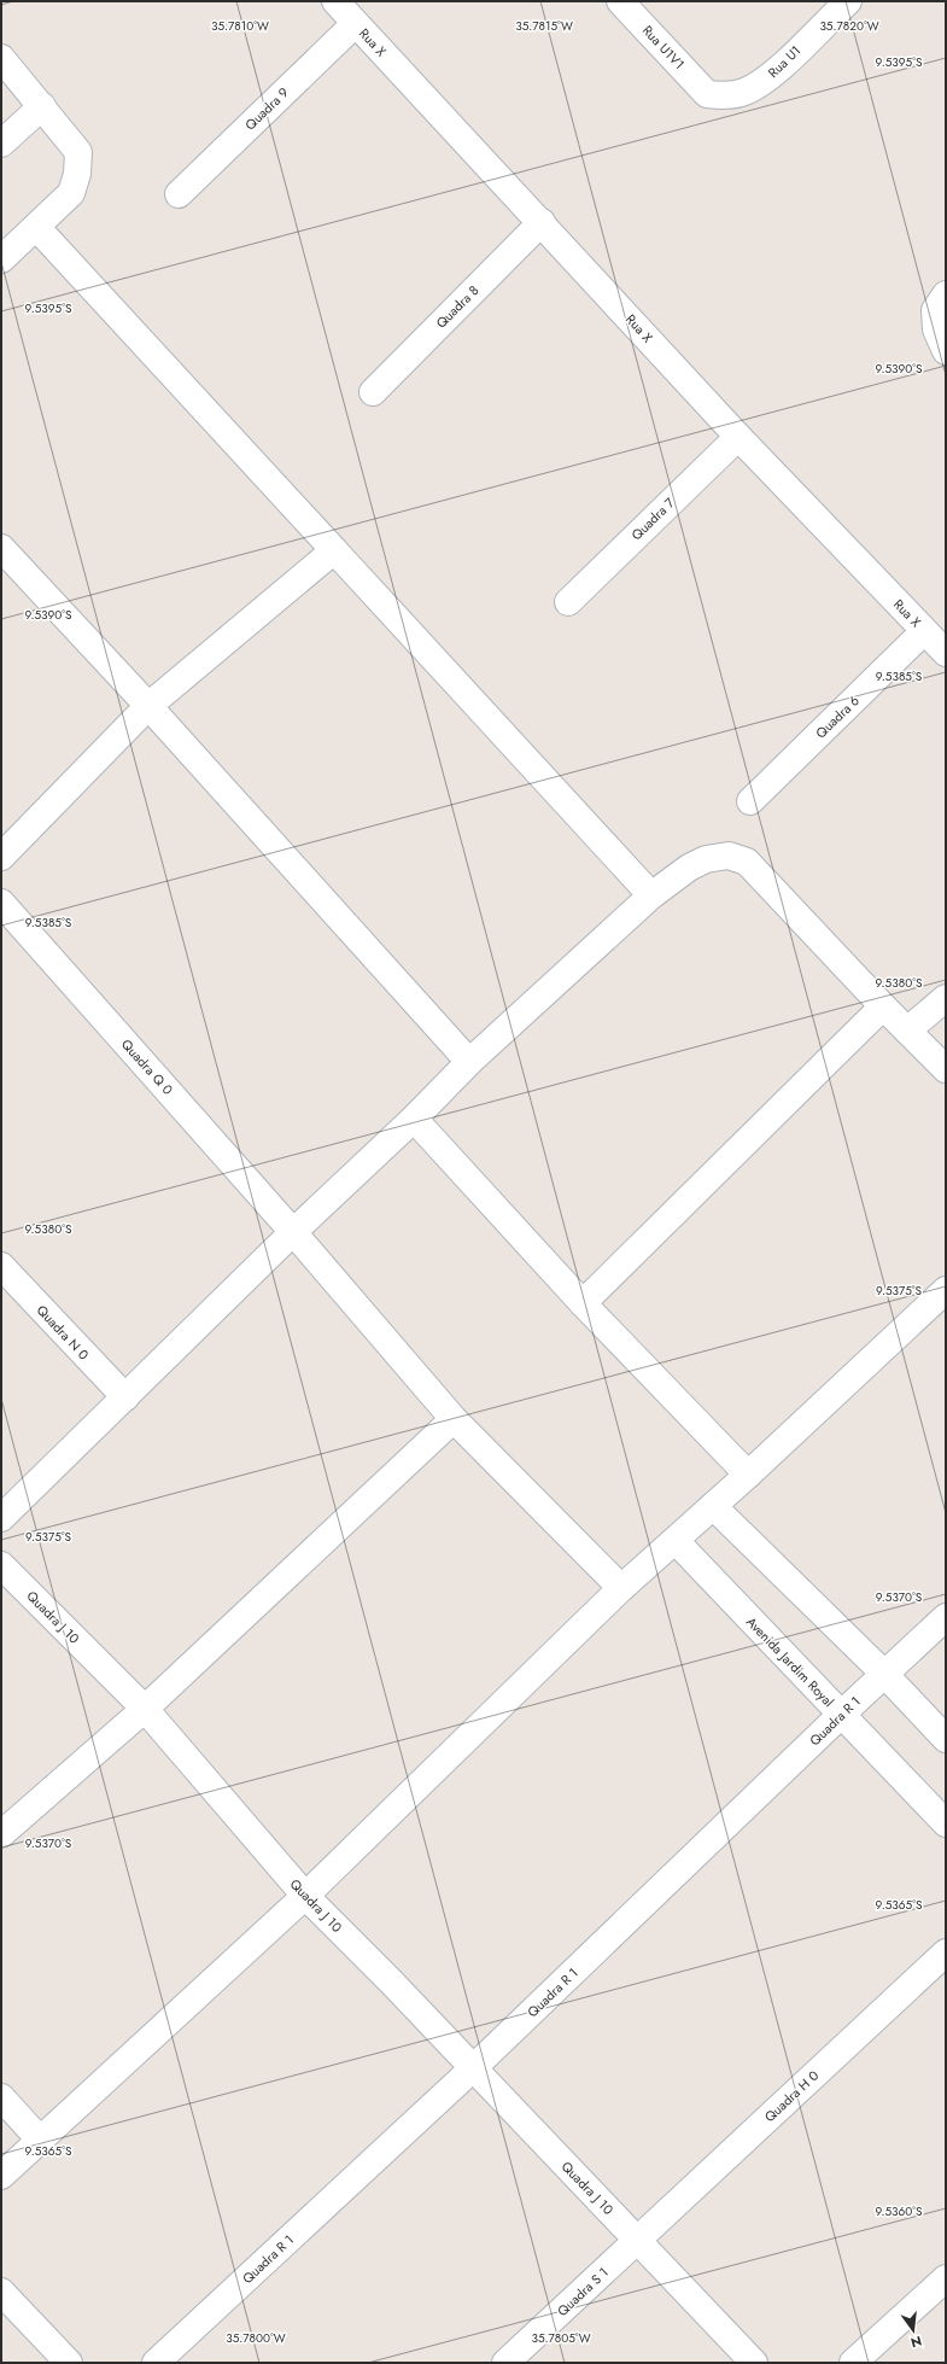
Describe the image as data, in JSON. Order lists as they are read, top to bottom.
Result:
{
  "streets": {
    "street": [
      "Rua X",
      "Rua U1V1",
      "Rua U1",
      "Quadra 9",
      "Quadra 8",
      "Quadra 7",
      "Quadra 6",
      "Quadra Q 0",
      "Quadra N 0",
      "Quadra J 10",
      "Avenida Jardim Royal",
      "Quadra R 1",
      "Quadra H 0",
      "Quadra S 1"
    ]
  },
  "crossings": [
    ["Rua X", "Quadra 9"],
    ["Rua X", "Quadra 8"],
    ["Rua X", "Quadra 7"],
    ["Rua X", "Quadra 6"],
    ["Rua U1V1", "Rua U1"],
    ["Quadra J 10", "Quadra R 1"],
    ["Quadra J 10", "Quadra H 0"],
    ["Quadra J 10", "Quadra S 1"],
    ["Avenida Jardim Royal", "Quadra R 1"],
    ["Quadra H 0", "Quadra S 1"]
  ],
  "north": "bottom",
  "coordinates": [
    "35.7810°W",
    "35.7815°W",
    "35.7820°W",
    "9.5395°S",
    "9.5390°S",
    "9.5385°S",
    "9.5380°S",
    "9.5375°S",
    "9.5370°S",
    "9.5365°S",
    "9.5360°S",
    "35.7800°W",
    "35.7805°W"
  ]
}
